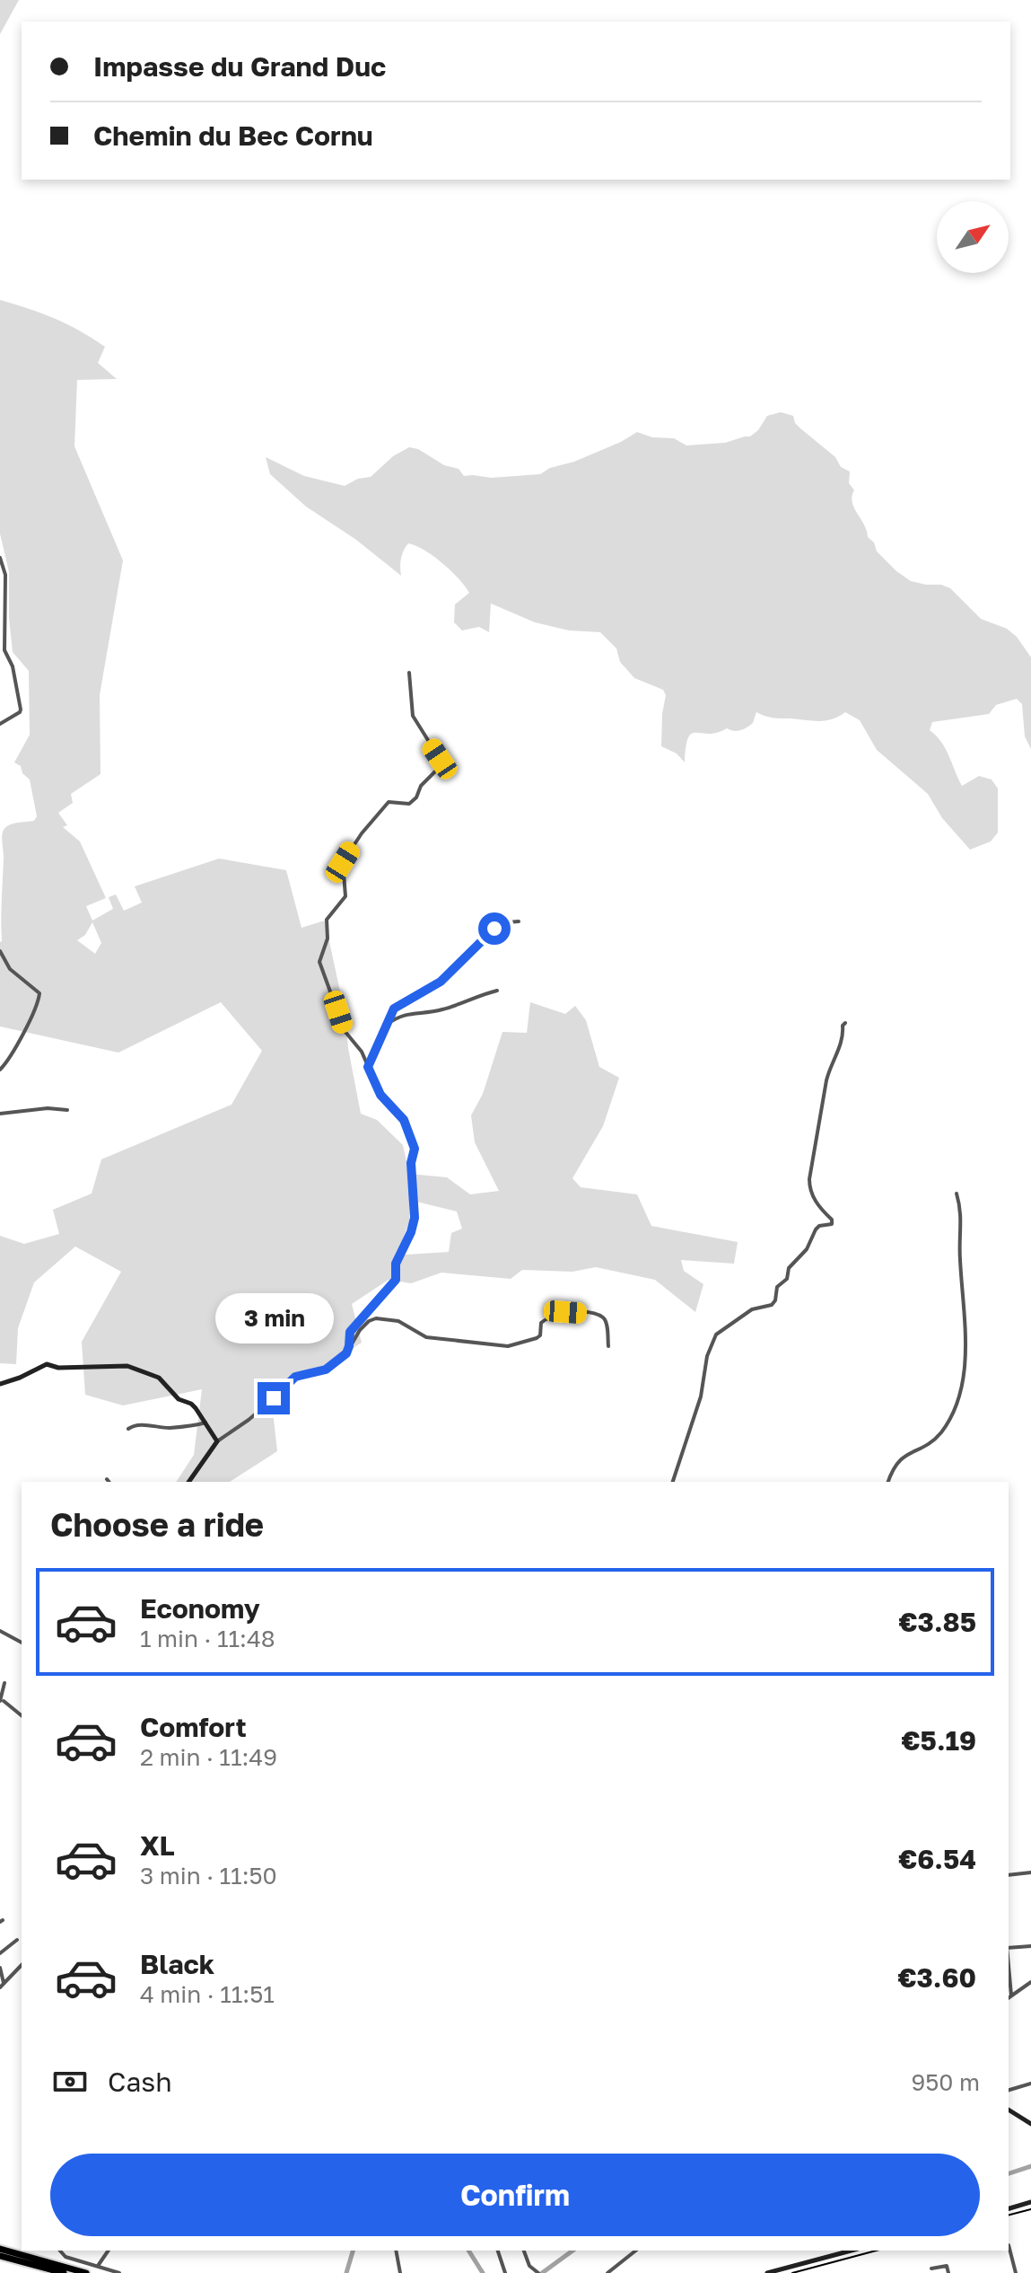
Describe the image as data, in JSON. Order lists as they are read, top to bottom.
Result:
{
  "north": "top right",
  "page": {
    "banner": ["Impasse du Grand Duc", "Chemin du Bec Cornu"],
    "bubble": "3 min",
    "heading": "Choose a ride",
    "list": [
      {
        "name": "Economy",
        "note": "1 min · 11:48",
        "value": "€3.85"
      },
      {
        "name": "Comfort",
        "note": "2 min · 11:49",
        "value": "€5.19"
      },
      {
        "name": "XL",
        "note": "3 min · 11:50",
        "value": "€6.54"
      },
      {
        "name": "Black",
        "note": "4 min · 11:51",
        "value": "€3.60"
      }
    ],
    "pay": ["Cash", "950 m"],
    "buttons": "Confirm"
  }
}
